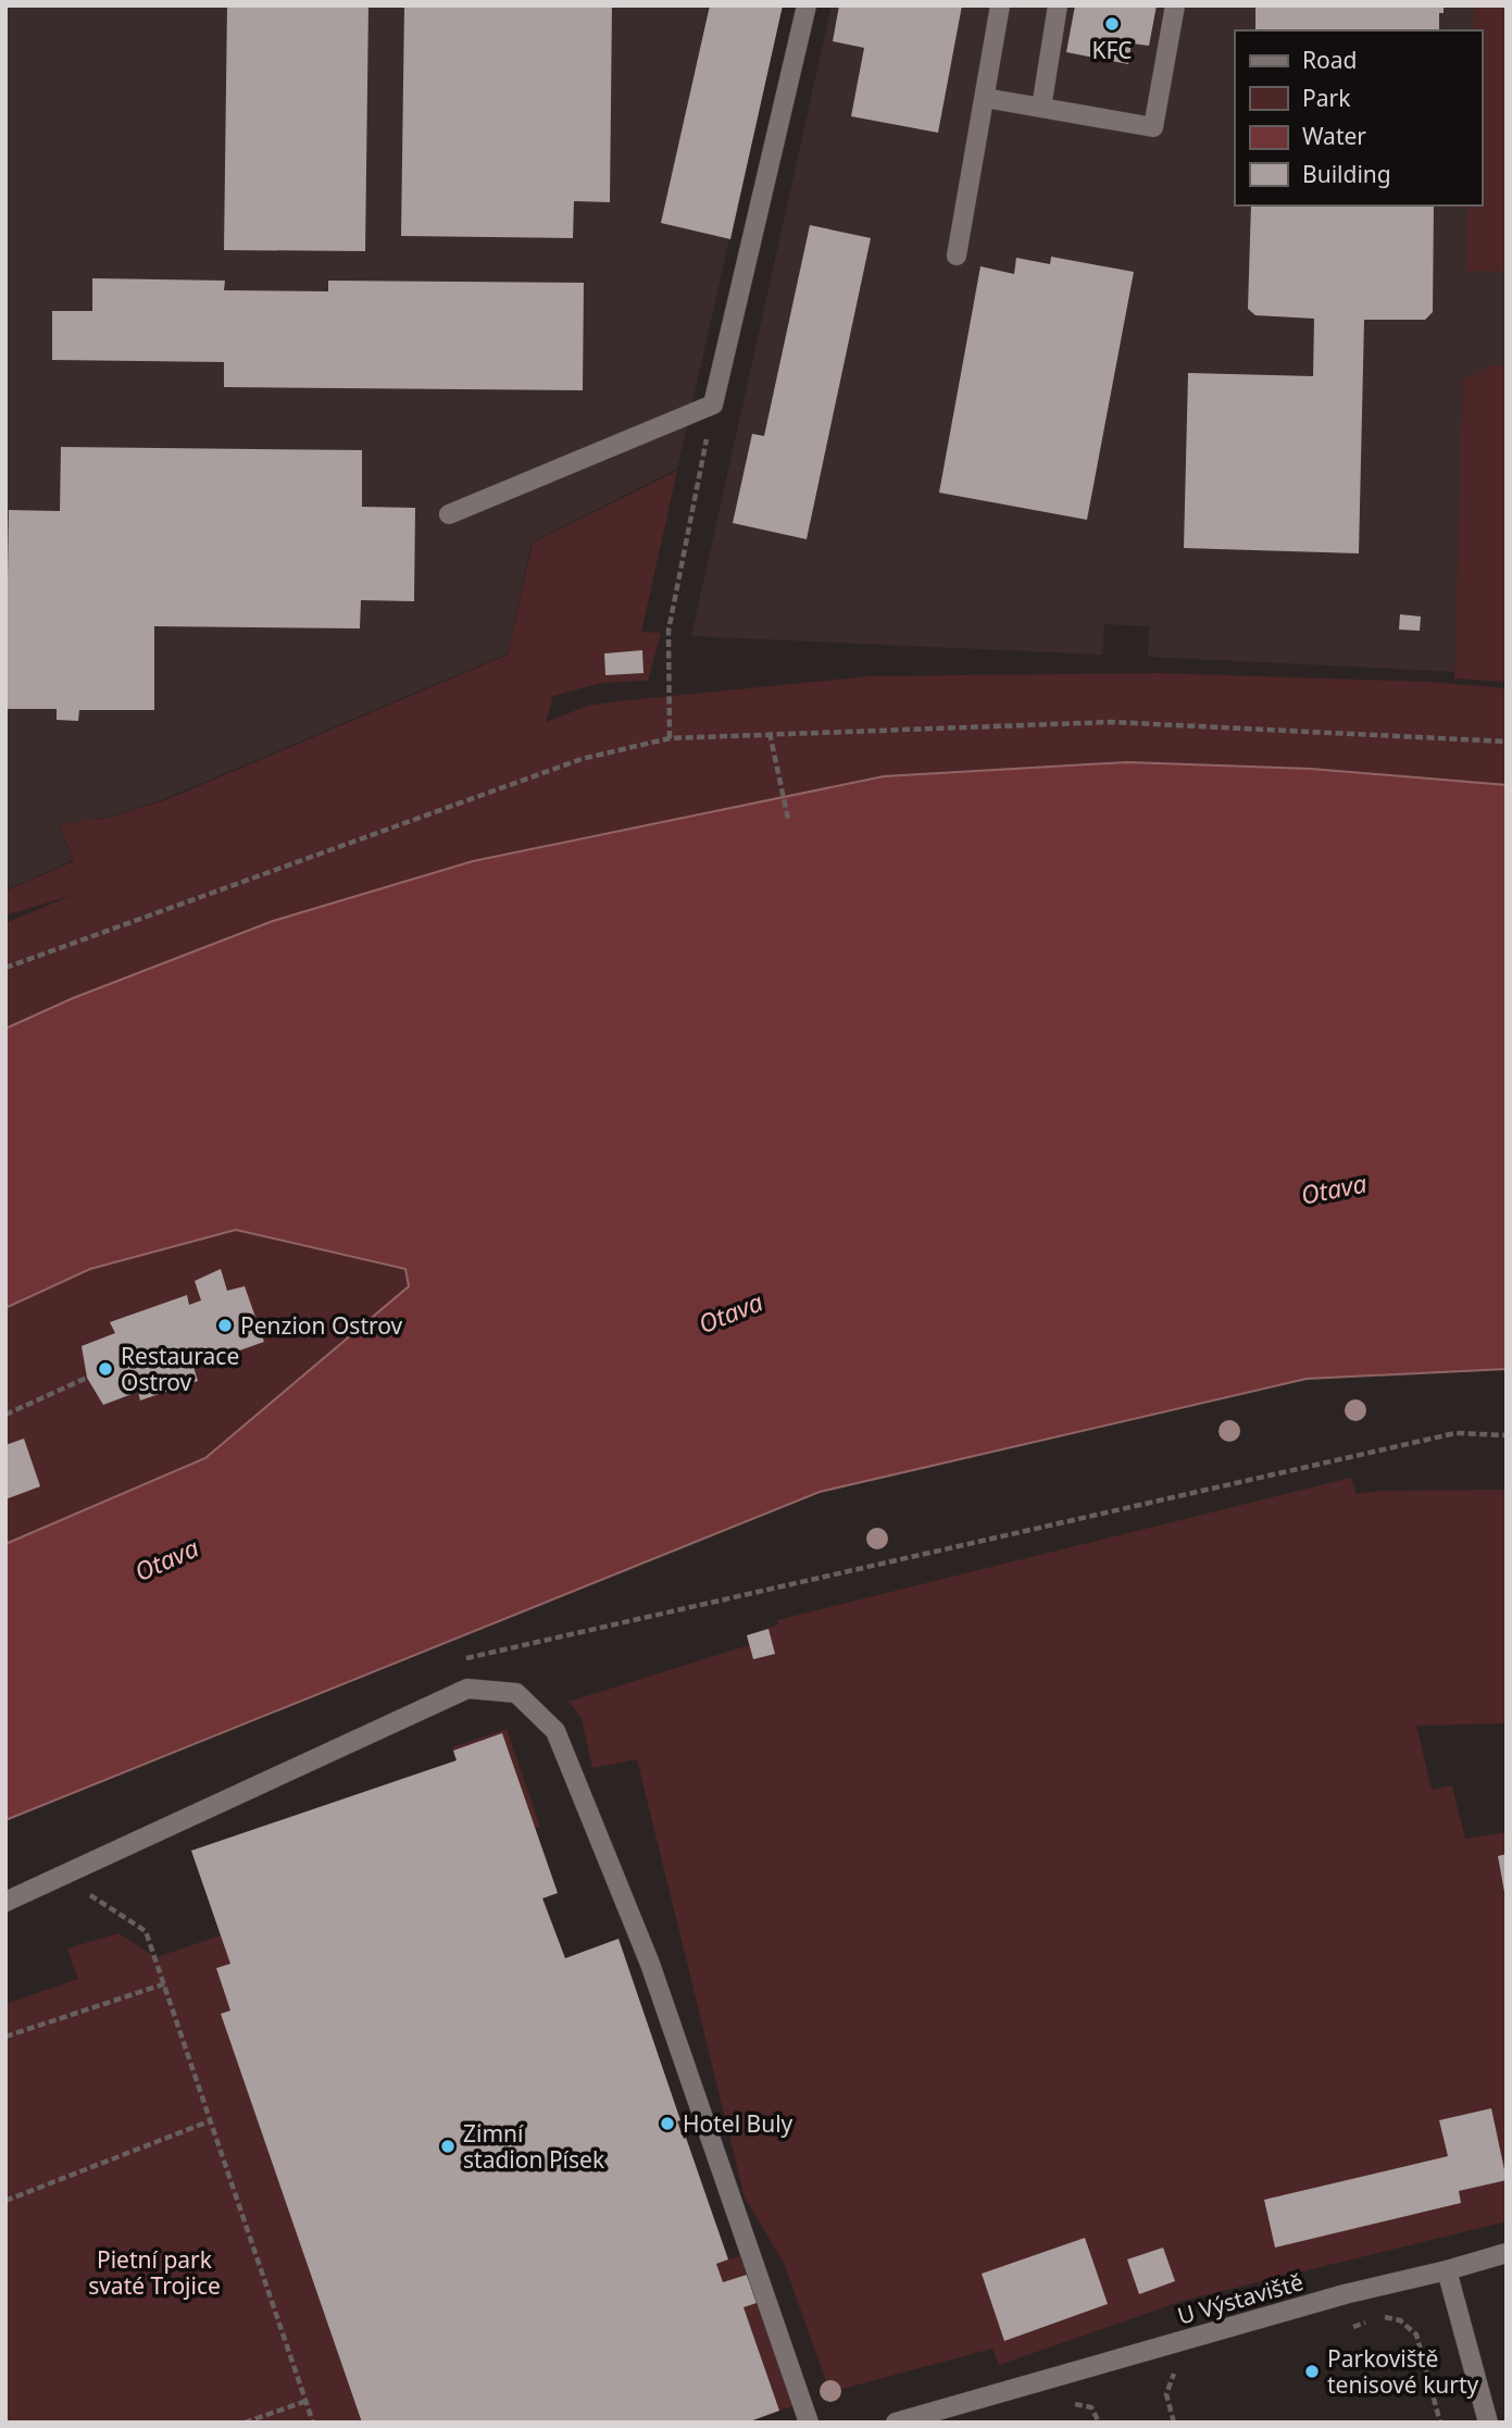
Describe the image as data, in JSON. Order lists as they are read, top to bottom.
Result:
{
  "streets": {
    "street": ["U Výstaviště"]
  },
  "water": ["Otava"],
  "parks": ["Pietní park svaté Trojice"],
  "places": [
    "KFC",
    "Penzion Ostrov",
    "Restaurace Ostrov",
    "Hotel Buly",
    "Zimní stadion Písek",
    "Parkoviště tenisové kurty"
  ],
  "legend": [
    "Road",
    "Park",
    "Water",
    "Building"
  ]
}
